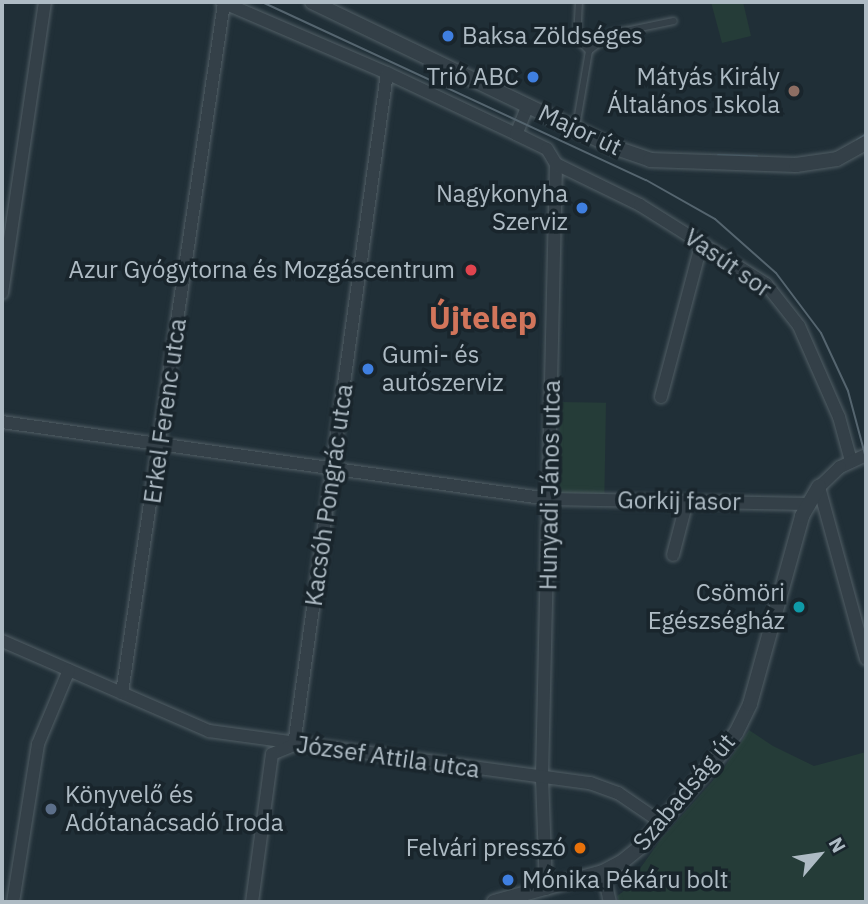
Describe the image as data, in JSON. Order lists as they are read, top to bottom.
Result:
{
  "streets": {
    "street": [
      "Major út",
      "Vasút sor",
      "Erkel Ferenc utca",
      "Hunyadi János utca",
      "Kacsóh Pongrác utca",
      "Gorkij fasor",
      "József Attila utca",
      "Szabadság út"
    ]
  },
  "crossings": [
    ["Vasút sor", "Hunyadi János utca"],
    ["Vasút sor", "Szabadság út"],
    ["Erkel Ferenc utca", "Gorkij fasor"],
    ["Erkel Ferenc utca", "József Attila utca"],
    ["Hunyadi János utca", "Gorkij fasor"],
    ["Hunyadi János utca", "József Attila utca"],
    ["Hunyadi János utca", "Szabadság út"],
    ["Kacsóh Pongrác utca", "Gorkij fasor"],
    ["Kacsóh Pongrác utca", "József Attila utca"],
    ["Gorkij fasor", "Szabadság út"],
    ["József Attila utca", "Szabadság út"]
  ],
  "districts": ["Újtelep"],
  "places": [
    "Baksa Zöldséges",
    "Trió ABC",
    "Mátyás Király Általános Iskola",
    "Nagykonyha Szerviz",
    "Azur Gyógytorna és Mozgáscentrum",
    "Gumi- és autószerviz",
    "Csömöri Egészségház",
    "Könyvelő és Adótanácsadó Iroda",
    "Felvári presszó",
    "Mónika Pékáru bolt"
  ],
  "north": "top right"
}
